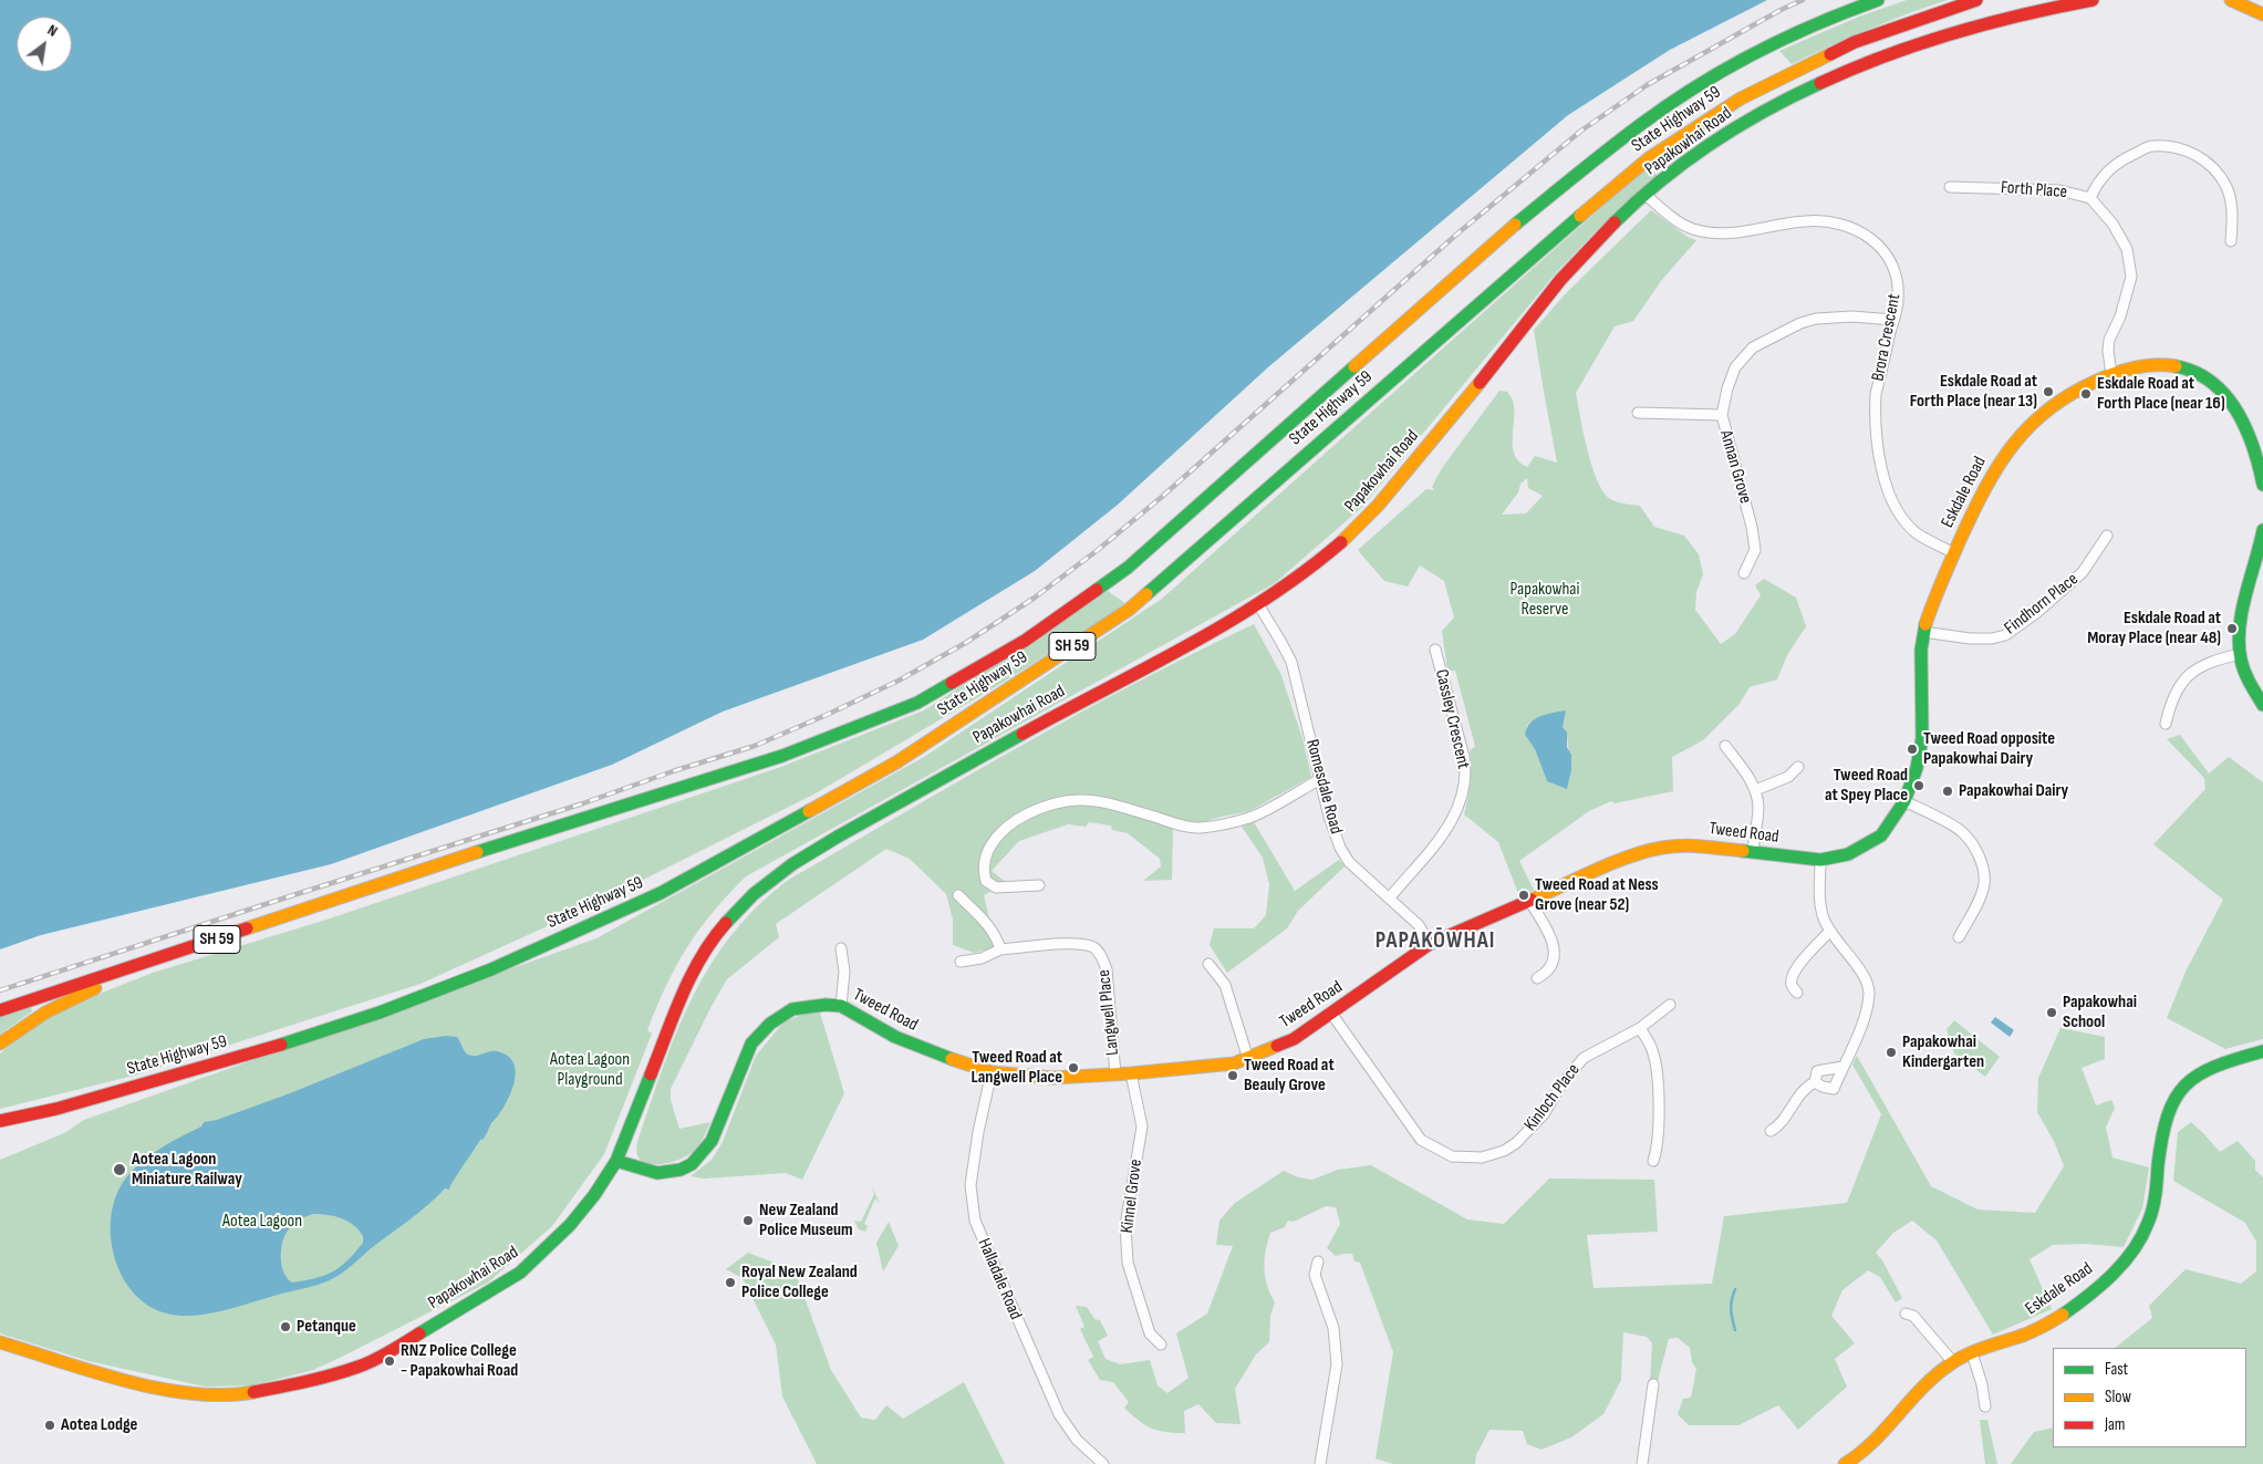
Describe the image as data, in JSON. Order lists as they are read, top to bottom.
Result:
{
  "streets": {
    "street": [
      "State Highway 59",
      "Papakowhai Road",
      "Forth Place",
      "Brora Crescent",
      "Annan Grove",
      "Eskdale Road",
      "Findhorn Place",
      "SH 59",
      "Cassley Crescent",
      "Romesdale Road",
      "Tweed Road",
      "Langwell Place",
      "Kinloch Place",
      "Kinnel Grove",
      "Halladale Road"
    ]
  },
  "crossings": [
    ["Papakowhai Road", "Brora Crescent"],
    ["Papakowhai Road", "Romesdale Road"],
    ["Papakowhai Road", "Tweed Road"],
    ["Forth Place", "Eskdale Road"],
    ["Brora Crescent", "Annan Grove"],
    ["Brora Crescent", "Eskdale Road"],
    ["Eskdale Road", "Findhorn Place"],
    ["Eskdale Road", "Tweed Road"],
    ["Findhorn Place", "Tweed Road"],
    ["Cassley Crescent", "Romesdale Road"],
    ["Romesdale Road", "Tweed Road"],
    ["Tweed Road", "Langwell Place"],
    ["Tweed Road", "Kinloch Place"],
    ["Tweed Road", "Kinnel Grove"],
    ["Tweed Road", "Halladale Road"]
  ],
  "districts": ["PAPAKŌWHAI"],
  "parks": ["Papakowhai Reserve", "Aotea Lagoon Playground", "Aotea Lagoon"],
  "places": [
    "Eskdale Road at Forth Place (near 13)",
    "Eskdale Road at Forth Place (near 16)",
    "Eskdale Road at Moray Place (near 48)",
    "Tweed Road opposite Papakowhai Dairy",
    "Tweed Road at Spey Place",
    "Papakowhai Dairy",
    "Tweed Road at Ness Grove (near 52)",
    "Papakowhai School",
    "Papakowhai Kindergarten",
    "Tweed Road at Langwell Place",
    "Tweed Road at Beauly Grove",
    "Aotea Lagoon Miniature Railway",
    "New Zealand Police Museum",
    "Royal New Zealand Police College",
    "Petanque",
    "RNZ Police College - Papakowhai Road",
    "Aotea Lodge"
  ],
  "legend": ["Fast", "Slow", "Jam"],
  "north": "top right"
}
